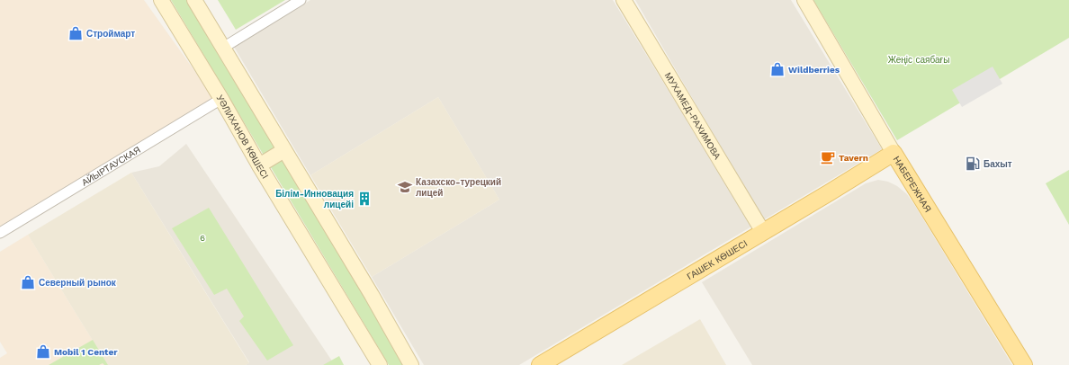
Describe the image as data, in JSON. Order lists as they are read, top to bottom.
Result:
{
  "streets": {
    "main road": [
      "МУХАМЕД-РАХИМОВА",
      "УӘЛИХАНОВ КӨШЕСІ",
      "НАБЕРЕЖНАЯ",
      "ГАШЕК КӨШЕСІ"
    ],
    "street": ["АЙЫРТАУСКАЯ"]
  },
  "crossings": [
    ["МУХАМЕД-РАХИМОВА", "ГАШЕК КӨШЕСІ"],
    ["УӘЛИХАНОВ КӨШЕСІ", "АЙЫРТАУСКАЯ"],
    ["НАБЕРЕЖНАЯ", "ГАШЕК КӨШЕСІ"]
  ],
  "parks": ["Жеңіс саябағы", "6"],
  "places": {
    "shop": [
      "Строймарт",
      "Wildberries",
      "Северный рынок",
      "Mobil 1 Center"
    ],
    "cafe": ["Tavern"],
    "fuel station": ["Бахыт"],
    "school or university": ["Казахско-турецкий лицей"],
    "building": ["Білім-Инновация лицейі"]
  }
}
